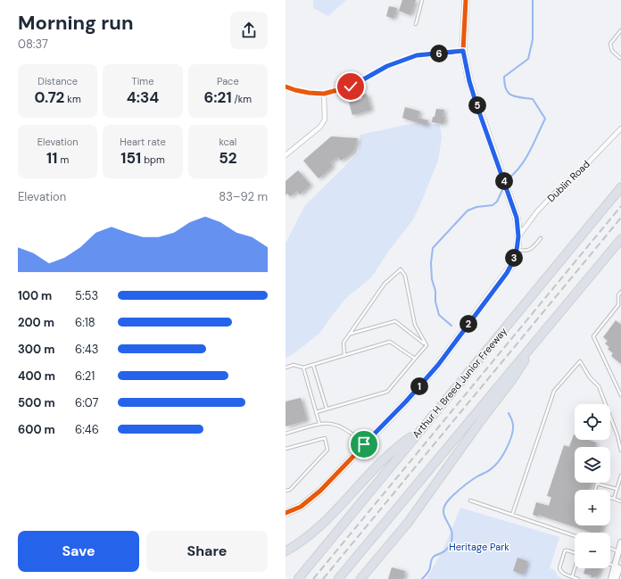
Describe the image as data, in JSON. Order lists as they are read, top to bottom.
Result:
{
  "streets": {
    "highway": ["Arthur H. Breed Junior Freeway"],
    "street": ["Dublin Road"]
  },
  "parks": ["Heritage Park"],
  "page": {
    "heading": ["Morning run", "08:37"],
    "pins": [
      "6",
      "5",
      "4",
      "3",
      "2",
      "1"
    ],
    "stats": [
      ["Distance", "0.72 km"],
      ["Time", "4:34"],
      ["Pace", "6:21 /km"],
      ["Elevation", "11 m"],
      ["Heart rate", "151 bpm"],
      ["kcal", "52"]
    ],
    "chart": ["Elevation", "83–92 m"],
    "list": [
      {
        "name": "100 m",
        "note": "5:53"
      },
      {
        "name": "200 m",
        "note": "6:18"
      },
      {
        "name": "300 m",
        "note": "6:43"
      },
      {
        "name": "400 m",
        "note": "6:21"
      },
      {
        "name": "500 m",
        "note": "6:07"
      },
      {
        "name": "600 m",
        "note": "6:46"
      }
    ],
    "map_buttons": ["+", "−"],
    "buttons": ["Save", "Share"]
  }
}
